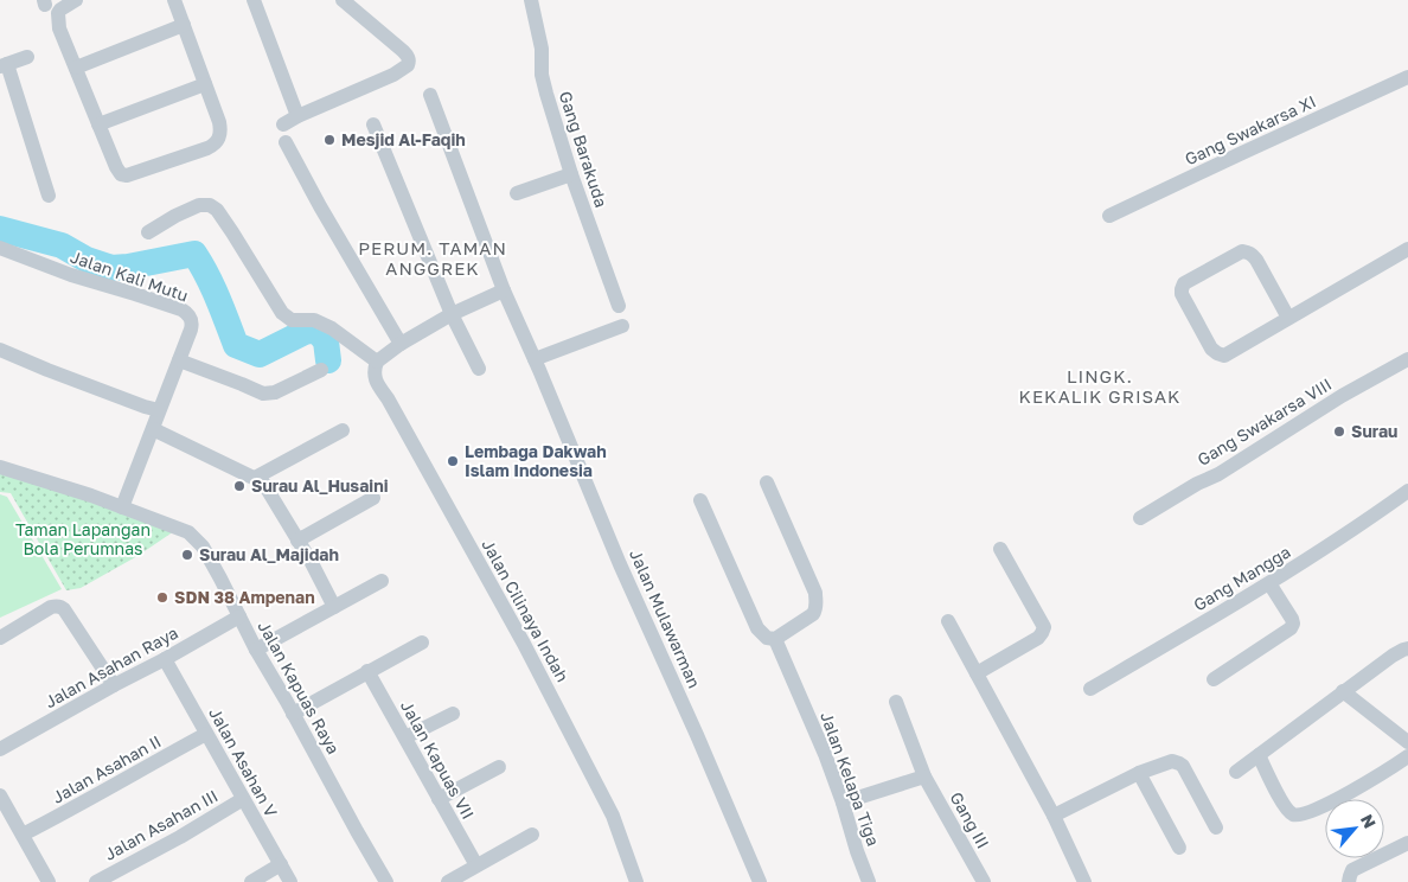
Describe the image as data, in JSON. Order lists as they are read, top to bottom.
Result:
{
  "streets": {
    "street": [
      "Gang Swakarsa XI",
      "Gang Barakuda",
      "Jalan Kali Mutu",
      "Gang Swakarsa VIII",
      "Gang Mangga",
      "Jalan Cilinaya Indah",
      "Jalan Mulawarman",
      "Jalan Asahan Raya",
      "Jalan Kapuas Raya",
      "Jalan Kapuas VII",
      "Jalan Asahan V",
      "Jalan Asahan II",
      "Jalan Kelapa Tiga",
      "Gang III",
      "Jalan Asahan III"
    ]
  },
  "crossings": [
    ["Jalan Kali Mutu", "Jalan Kapuas Raya"],
    ["Jalan Asahan Raya", "Jalan Kapuas Raya"],
    ["Jalan Asahan Raya", "Jalan Asahan V"],
    ["Jalan Asahan V", "Jalan Asahan II"],
    ["Jalan Asahan V", "Jalan Asahan III"]
  ],
  "districts": ["PERUM. TAMAN ANGGREK", "LINGK. KEKALIK GRISAK"],
  "parks": ["Taman Lapangan Bola Perumnas"],
  "places": [
    "Mesjid Al-Faqih",
    "Surau",
    "Lembaga Dakwah Islam Indonesia",
    "Surau Al_Husaini",
    "Surau Al_Majidah",
    "SDN 38 Ampenan"
  ],
  "north": "top right"
}
